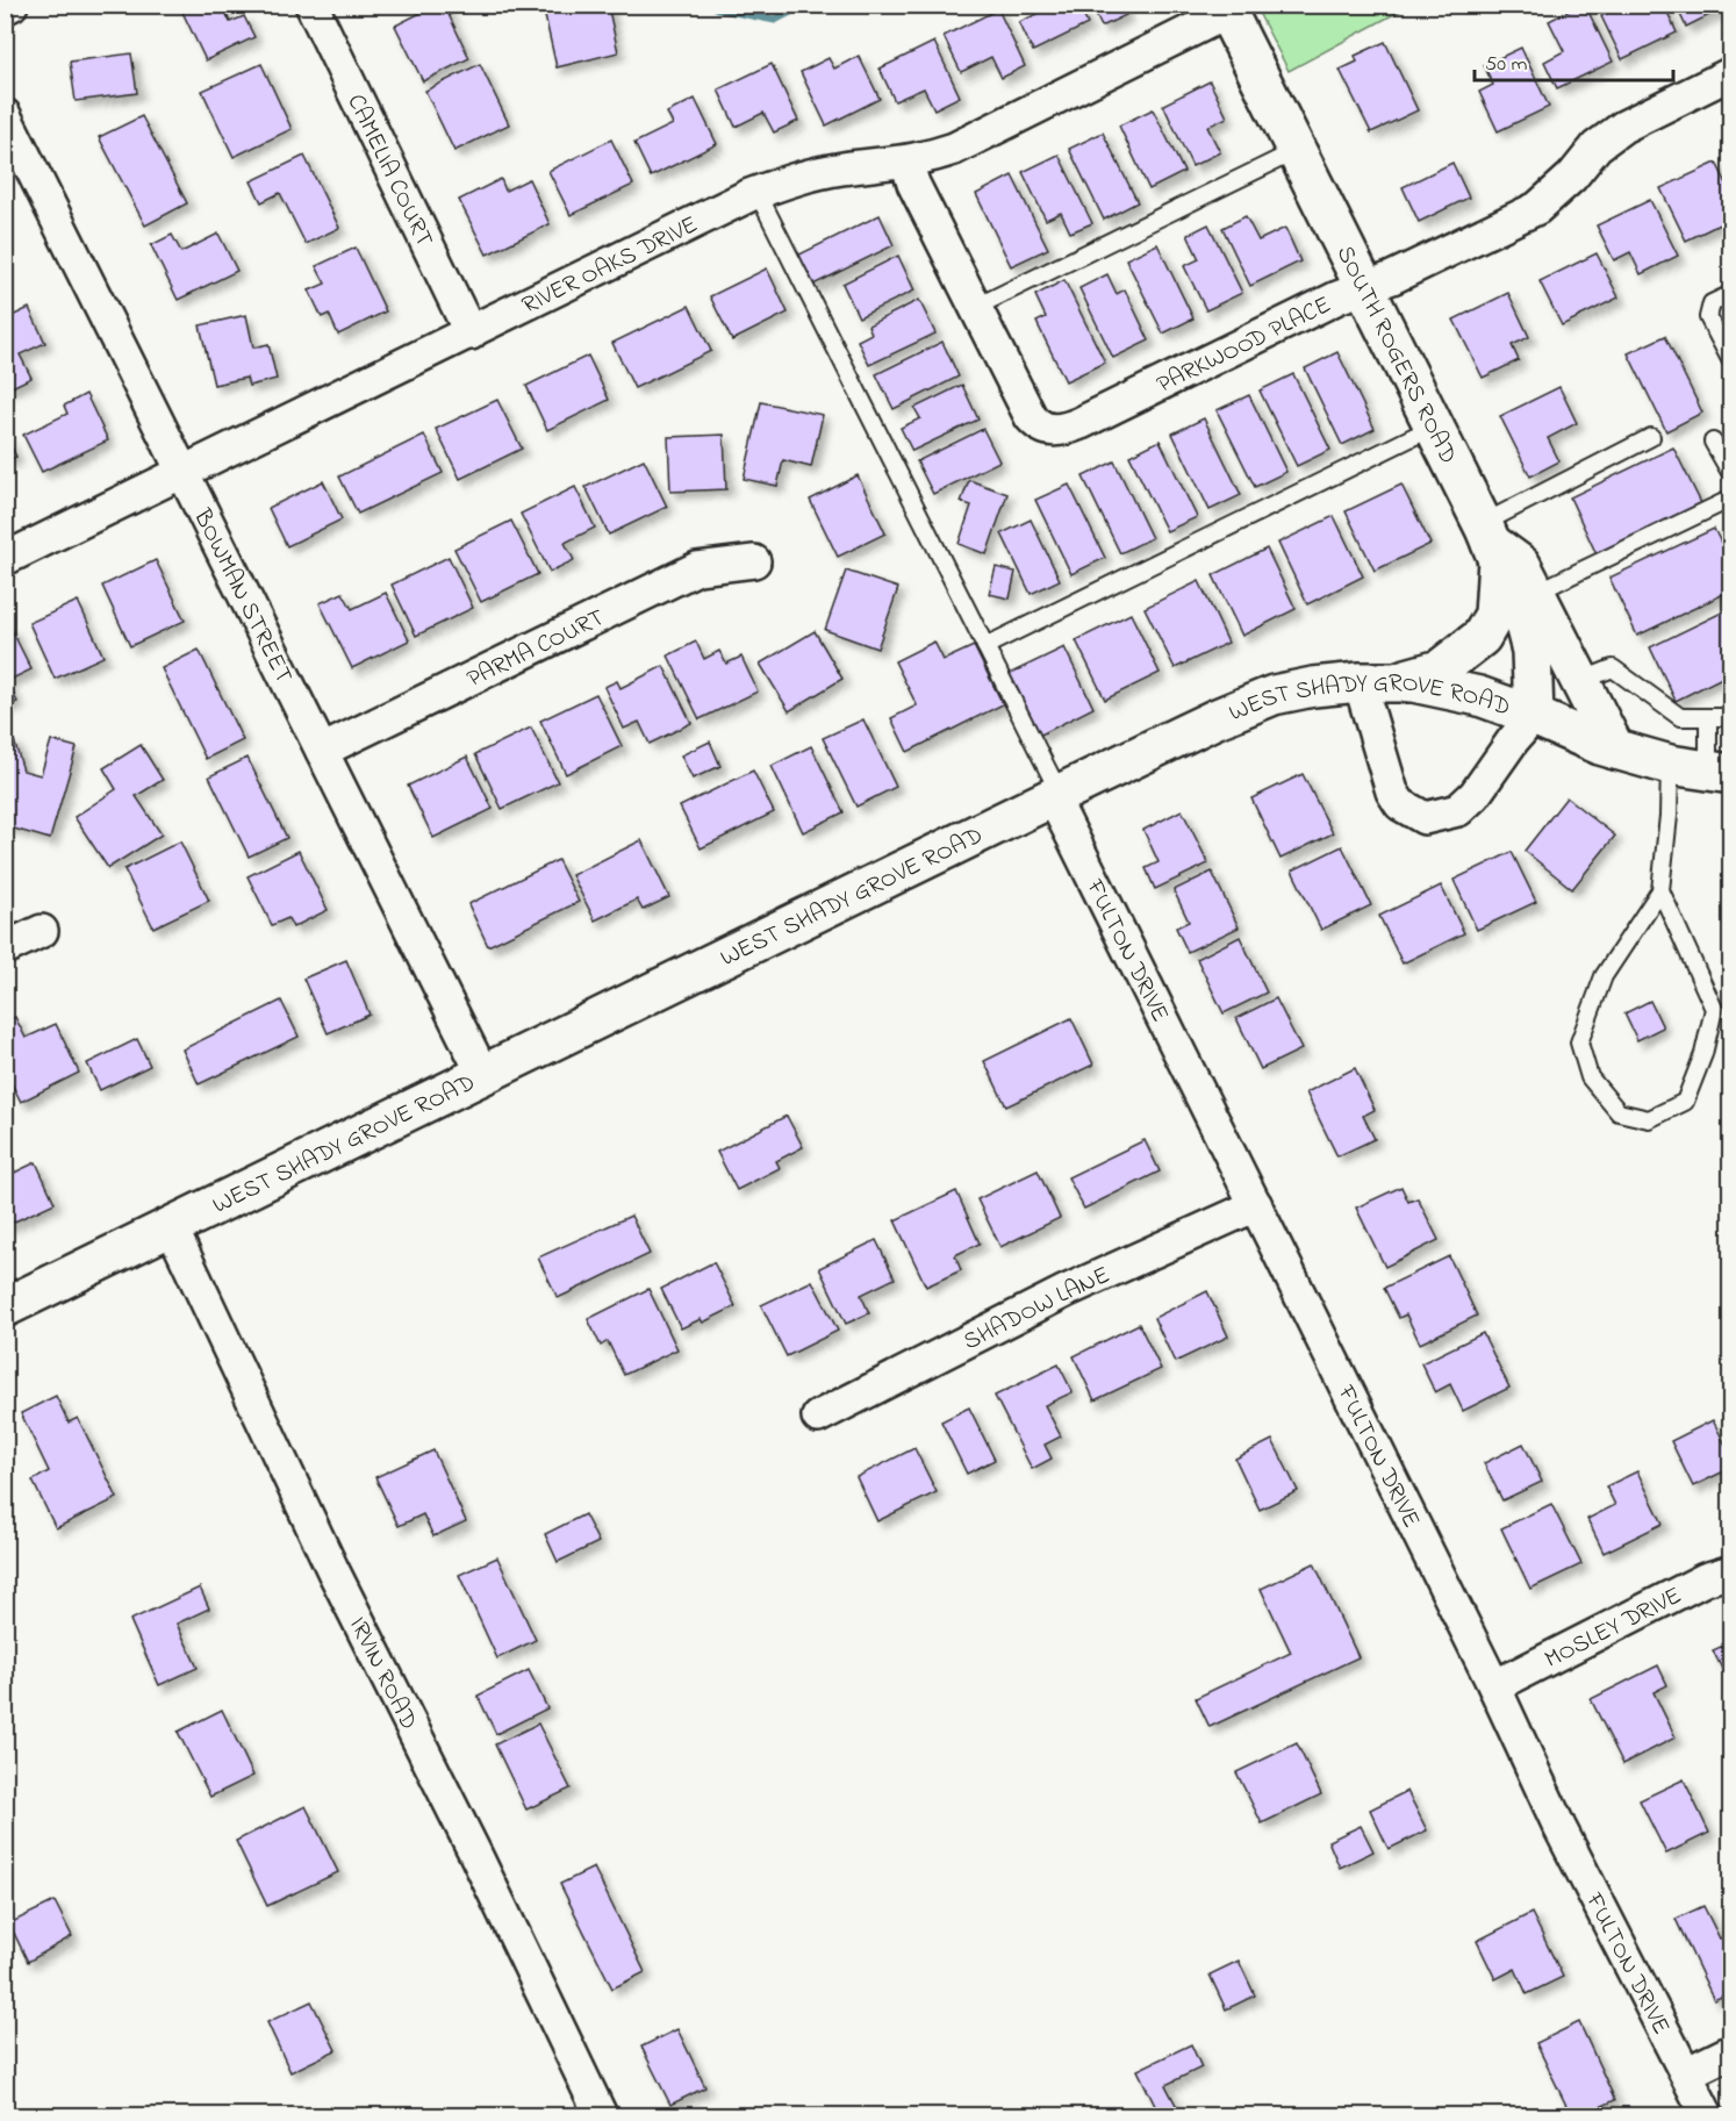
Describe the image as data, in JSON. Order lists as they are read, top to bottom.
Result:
{
  "streets": {
    "main road": ["SOUTH ROGERS ROAD", "WEST SHADY GROVE ROAD"],
    "street": [
      "CAMELIA COURT",
      "RIVER OAKS DRIVE",
      "PARKWOOD PLACE",
      "BOWMAN STREET",
      "PARMA COURT",
      "FULTON DRIVE",
      "SHADOW LANE",
      "MOSLEY DRIVE",
      "IRVIN ROAD"
    ]
  },
  "crossings": [
    ["CAMELIA COURT", "RIVER OAKS DRIVE"],
    ["RIVER OAKS DRIVE", "PARKWOOD PLACE"],
    ["RIVER OAKS DRIVE", "SOUTH ROGERS ROAD"],
    ["RIVER OAKS DRIVE", "BOWMAN STREET"],
    ["PARKWOOD PLACE", "SOUTH ROGERS ROAD"],
    ["SOUTH ROGERS ROAD", "WEST SHADY GROVE ROAD"],
    ["BOWMAN STREET", "PARMA COURT"],
    ["BOWMAN STREET", "WEST SHADY GROVE ROAD"],
    ["WEST SHADY GROVE ROAD", "FULTON DRIVE"],
    ["WEST SHADY GROVE ROAD", "IRVIN ROAD"],
    ["FULTON DRIVE", "SHADOW LANE"],
    ["FULTON DRIVE", "MOSLEY DRIVE"]
  ],
  "scale_bar": "50 m"
}
